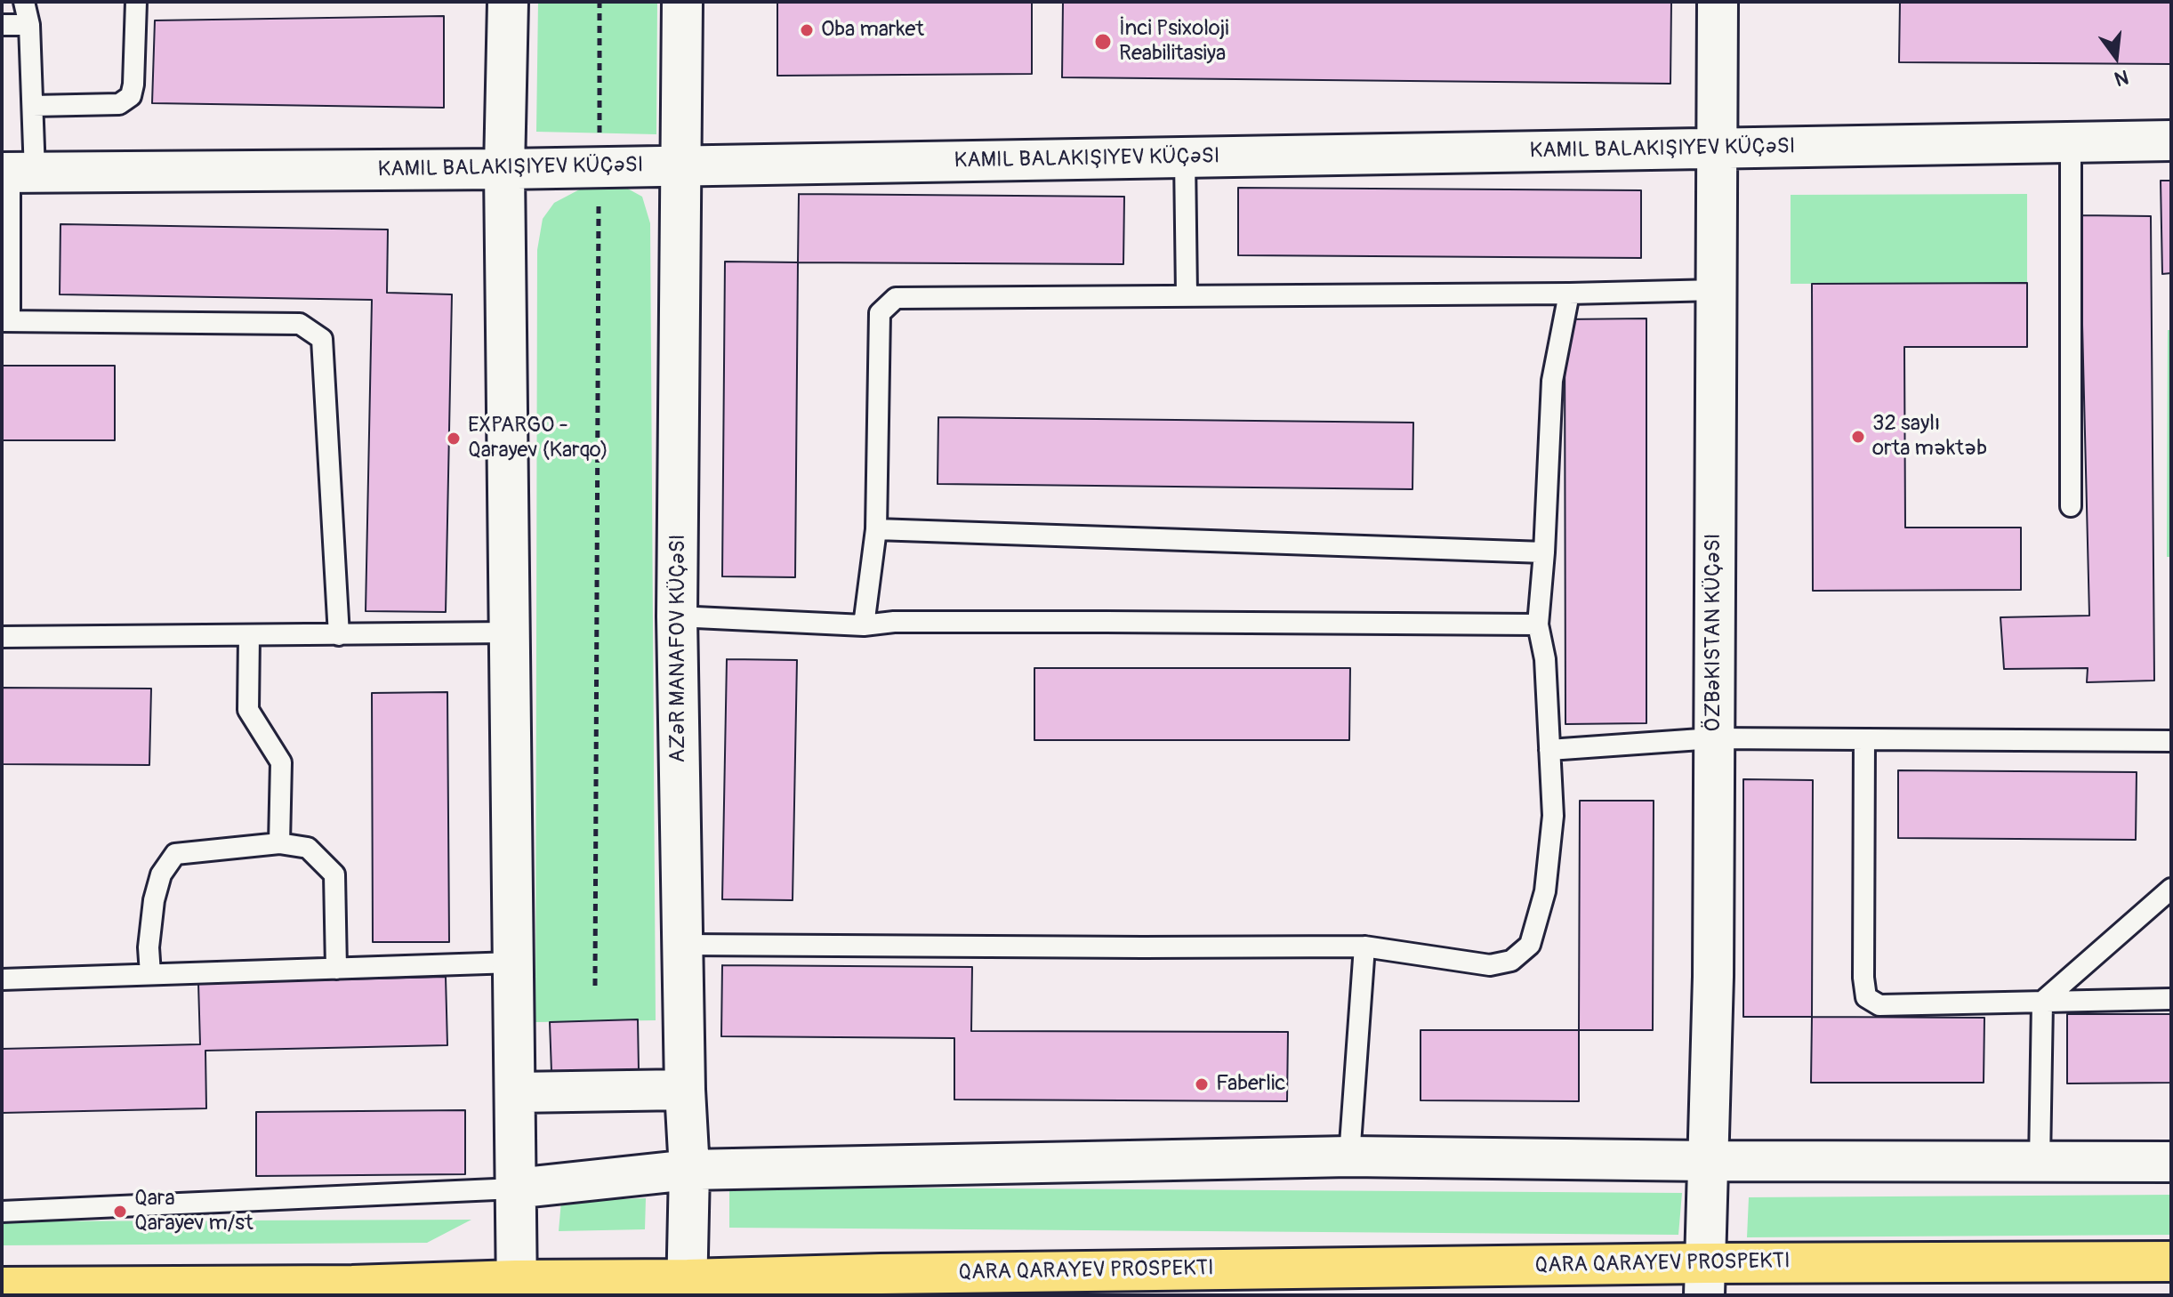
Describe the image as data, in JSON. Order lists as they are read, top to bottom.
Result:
{
  "streets": {
    "main road": ["QARA QARAYEV PROSPEKTI"],
    "street": ["KAMIL BALAKIŞIYEV KÜÇƏSI", "ÖZBƏKISTAN KÜÇƏSI", "AZƏR MANAFOV KÜÇƏSI"]
  },
  "crossings": [
    ["KAMIL BALAKIŞIYEV KÜÇƏSI", "ÖZBƏKISTAN KÜÇƏSI"],
    ["KAMIL BALAKIŞIYEV KÜÇƏSI", "AZƏR MANAFOV KÜÇƏSI"],
    ["ÖZBƏKISTAN KÜÇƏSI", "QARA QARAYEV PROSPEKTI"],
    ["AZƏR MANAFOV KÜÇƏSI", "QARA QARAYEV PROSPEKTI"]
  ],
  "places": [
    "Oba market",
    "İnci Psixoloji Reabilitasiya",
    "32 saylı orta məktəb",
    "EXPARGO - Qarayev (Karqo)",
    "Faberlic",
    "Qara Qarayev m/st"
  ],
  "north": "bottom"
}
